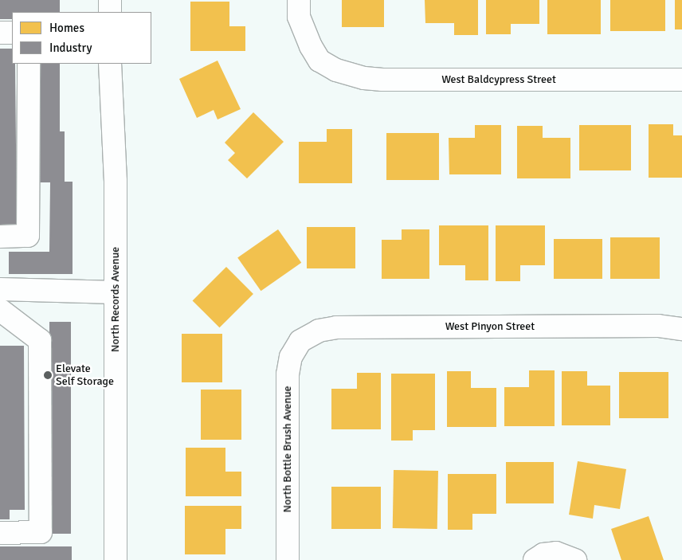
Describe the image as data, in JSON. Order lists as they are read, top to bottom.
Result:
{
  "streets": {
    "street": [
      "West Baldcypress Street",
      "North Records Avenue",
      "West Pinyon Street",
      "North Bottle Brush Avenue"
    ]
  },
  "crossings": [
    ["West Pinyon Street", "North Bottle Brush Avenue"]
  ],
  "places": ["Elevate Self Storage"],
  "legend": ["Homes", "Industry"]
}
